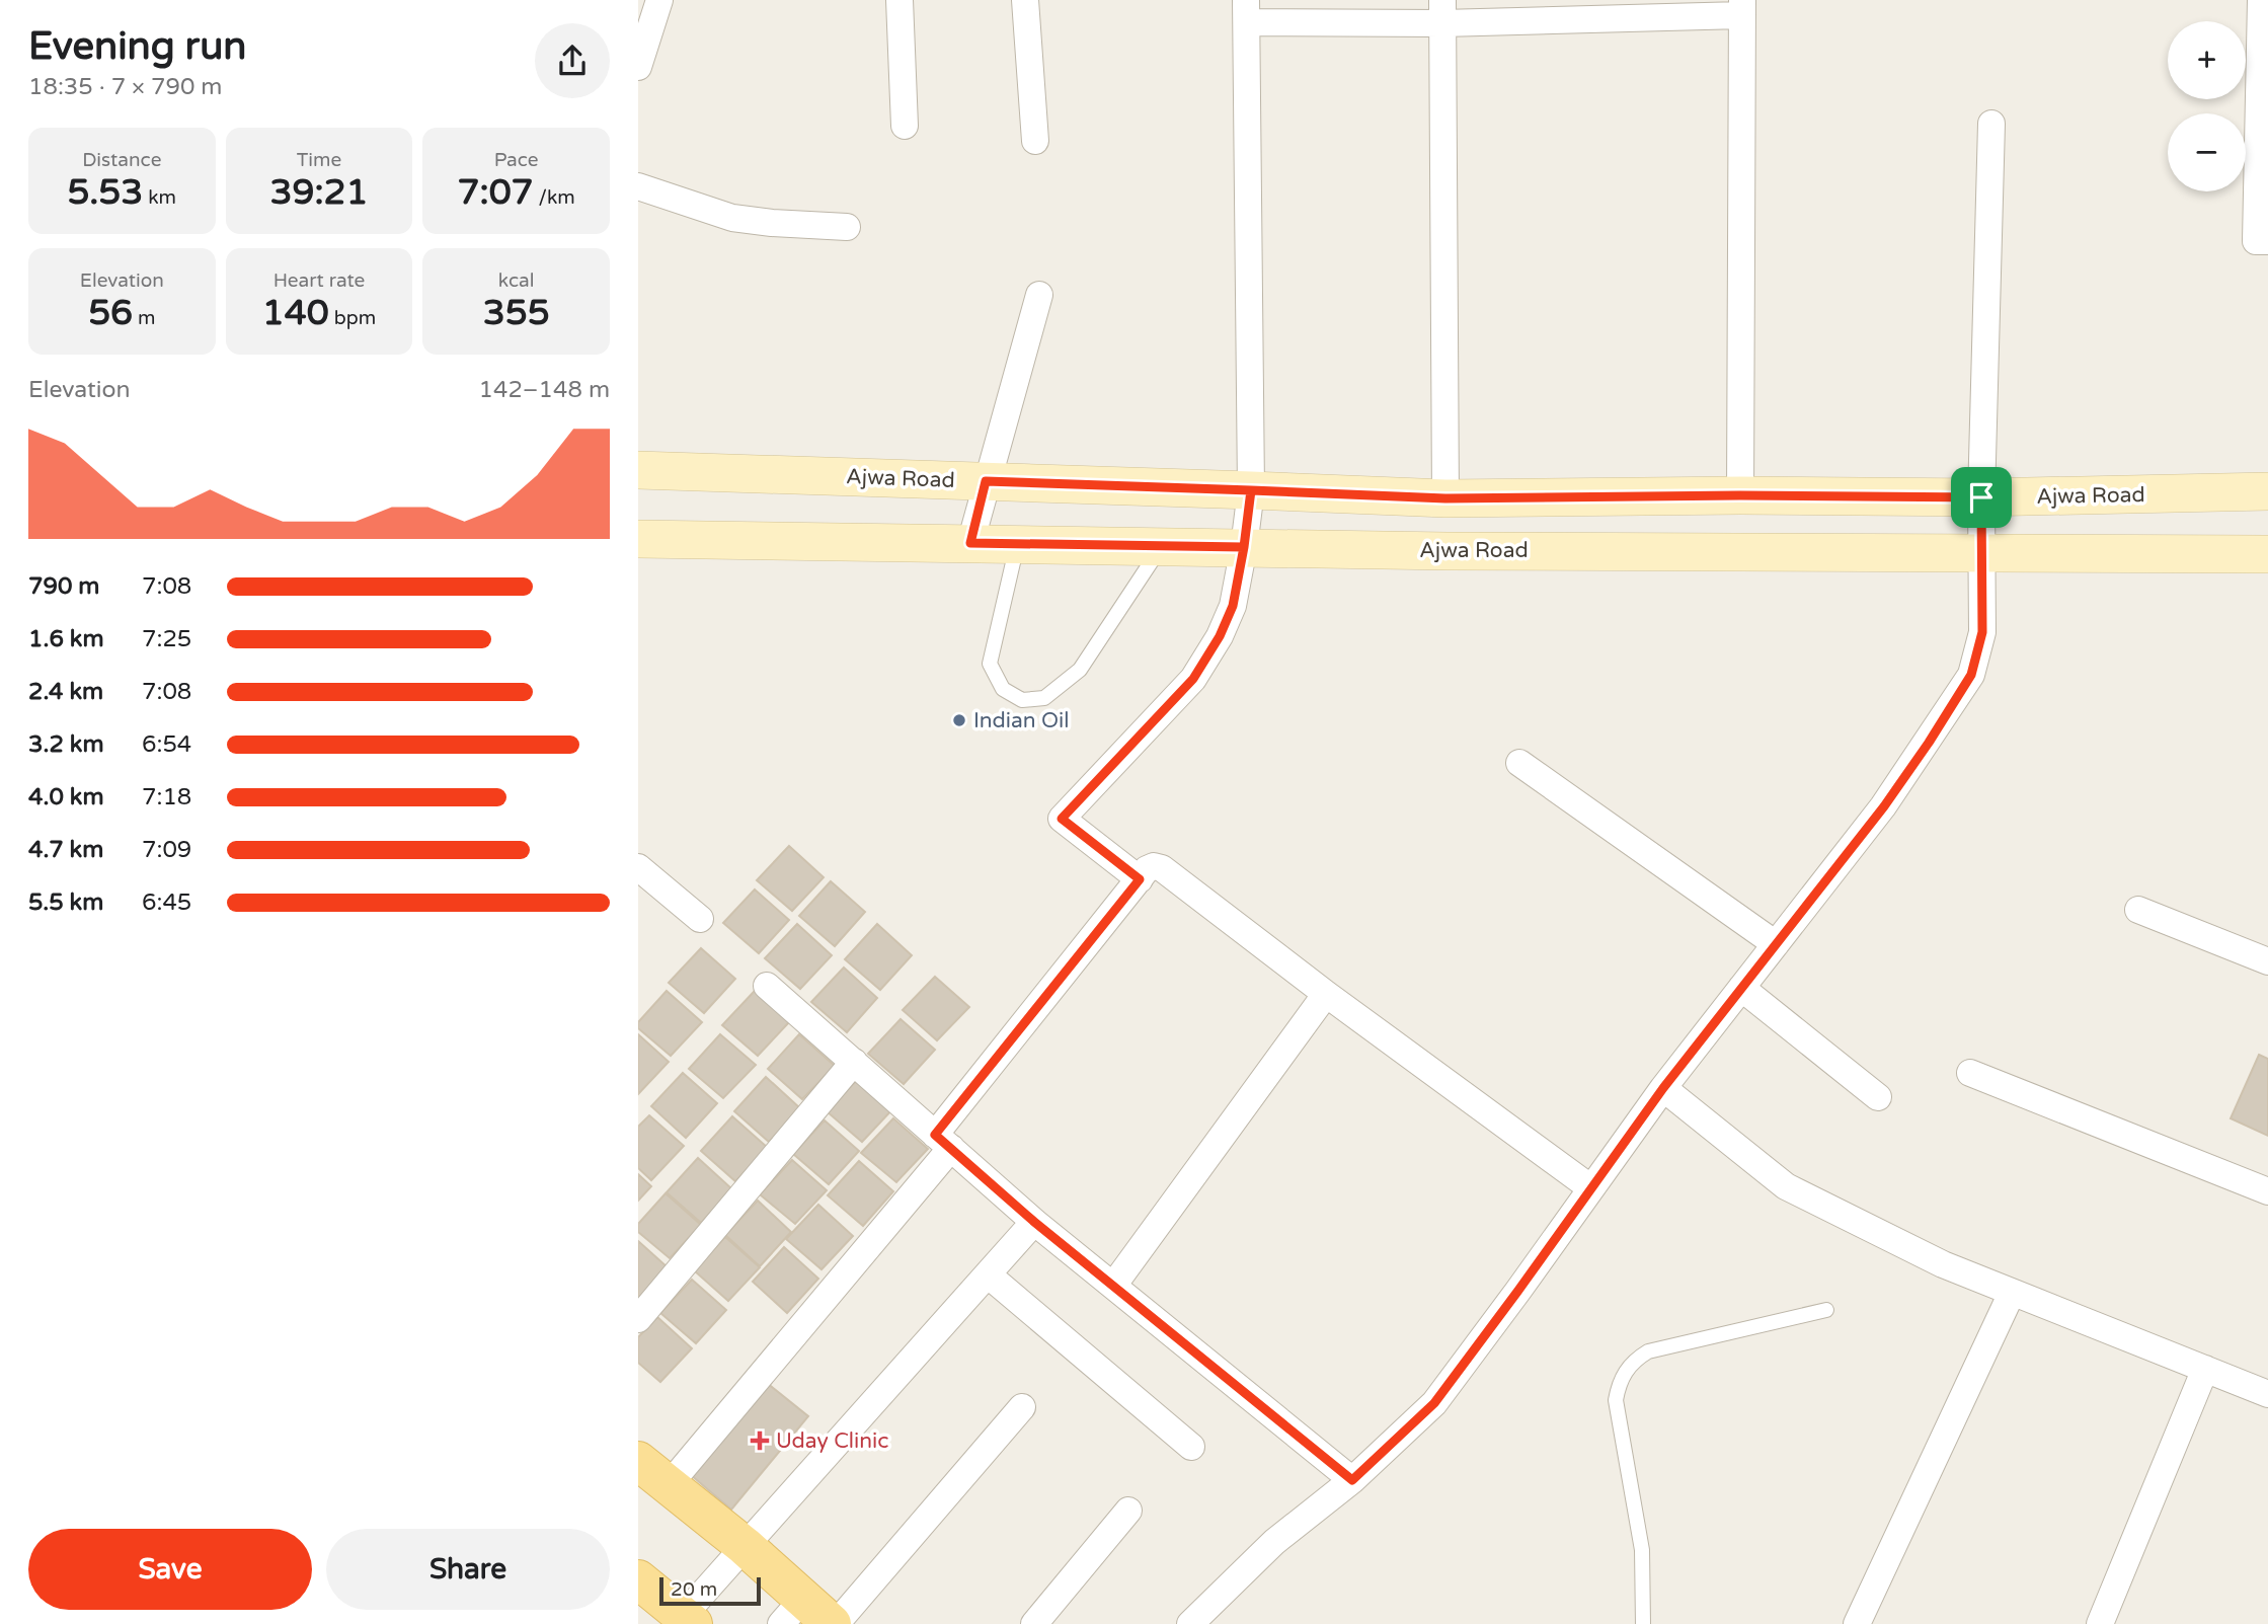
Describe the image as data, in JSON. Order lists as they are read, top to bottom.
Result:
{
  "streets": {
    "main road": ["Ajwa Road"]
  },
  "places": {
    "other": ["Indian Oil"],
    "health": ["Uday Clinic"]
  },
  "scale_bar": "20 m",
  "page": {
    "heading": ["Evening run", "18:35 · 7 × 790 m"],
    "map_buttons": ["+", "−"],
    "stats": [
      ["Distance", "5.53 km"],
      ["Time", "39:21"],
      ["Pace", "7:07 /km"],
      ["Elevation", "56 m"],
      ["Heart rate", "140 bpm"],
      ["kcal", "355"]
    ],
    "chart": ["Elevation", "142–148 m"],
    "list": [
      {
        "name": "790 m",
        "note": "7:08"
      },
      {
        "name": "1.6 km",
        "note": "7:25"
      },
      {
        "name": "2.4 km",
        "note": "7:08"
      },
      {
        "name": "3.2 km",
        "note": "6:54"
      },
      {
        "name": "4.0 km",
        "note": "7:18"
      },
      {
        "name": "4.7 km",
        "note": "7:09"
      },
      {
        "name": "5.5 km",
        "note": "6:45"
      }
    ],
    "buttons": ["Save", "Share"],
    "scale": "20 m"
  }
}
